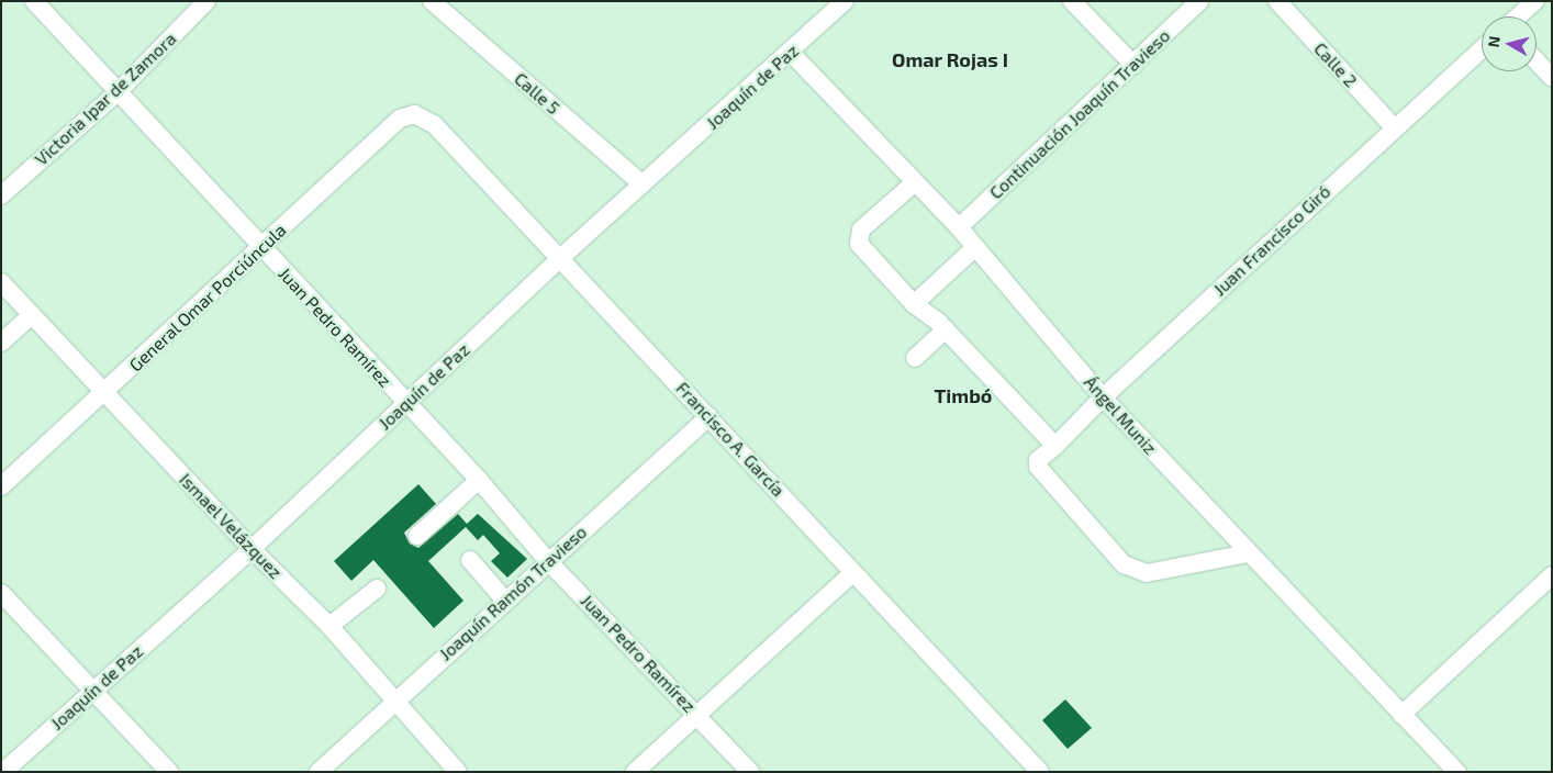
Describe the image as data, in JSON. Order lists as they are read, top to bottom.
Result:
{
  "streets": {
    "street": [
      "Calle 2",
      "Joaquín de Paz",
      "Calle 5",
      "Victoria Ipar de Zamora",
      "Continuación Joaquín Travieso",
      "Juan Francisco Giró",
      "General Omar Porciúncula",
      "Juan Pedro Ramírez",
      "Ángel Muniz",
      "Francisco A. García",
      "Ismael Velázquez",
      "Joaquín Ramón Travieso"
    ]
  },
  "crossings": [
    ["Calle 2", "Juan Francisco Giró"],
    ["Joaquín de Paz", "Calle 5"],
    ["Joaquín de Paz", "Juan Pedro Ramírez"],
    ["Joaquín de Paz", "Ángel Muniz"],
    ["Joaquín de Paz", "Francisco A. García"],
    ["Joaquín de Paz", "Ismael Velázquez"],
    ["Victoria Ipar de Zamora", "Juan Pedro Ramírez"],
    ["Continuación Joaquín Travieso", "Ángel Muniz"],
    ["Juan Francisco Giró", "Ángel Muniz"],
    ["General Omar Porciúncula", "Juan Pedro Ramírez"],
    ["General Omar Porciúncula", "Francisco A. García"],
    ["General Omar Porciúncula", "Ismael Velázquez"],
    ["Juan Pedro Ramírez", "Joaquín Ramón Travieso"],
    ["Francisco A. García", "Joaquín Ramón Travieso"],
    ["Ismael Velázquez", "Joaquín Ramón Travieso"]
  ],
  "districts": ["Omar Rojas I", "Timbó"],
  "north": "left"
}
